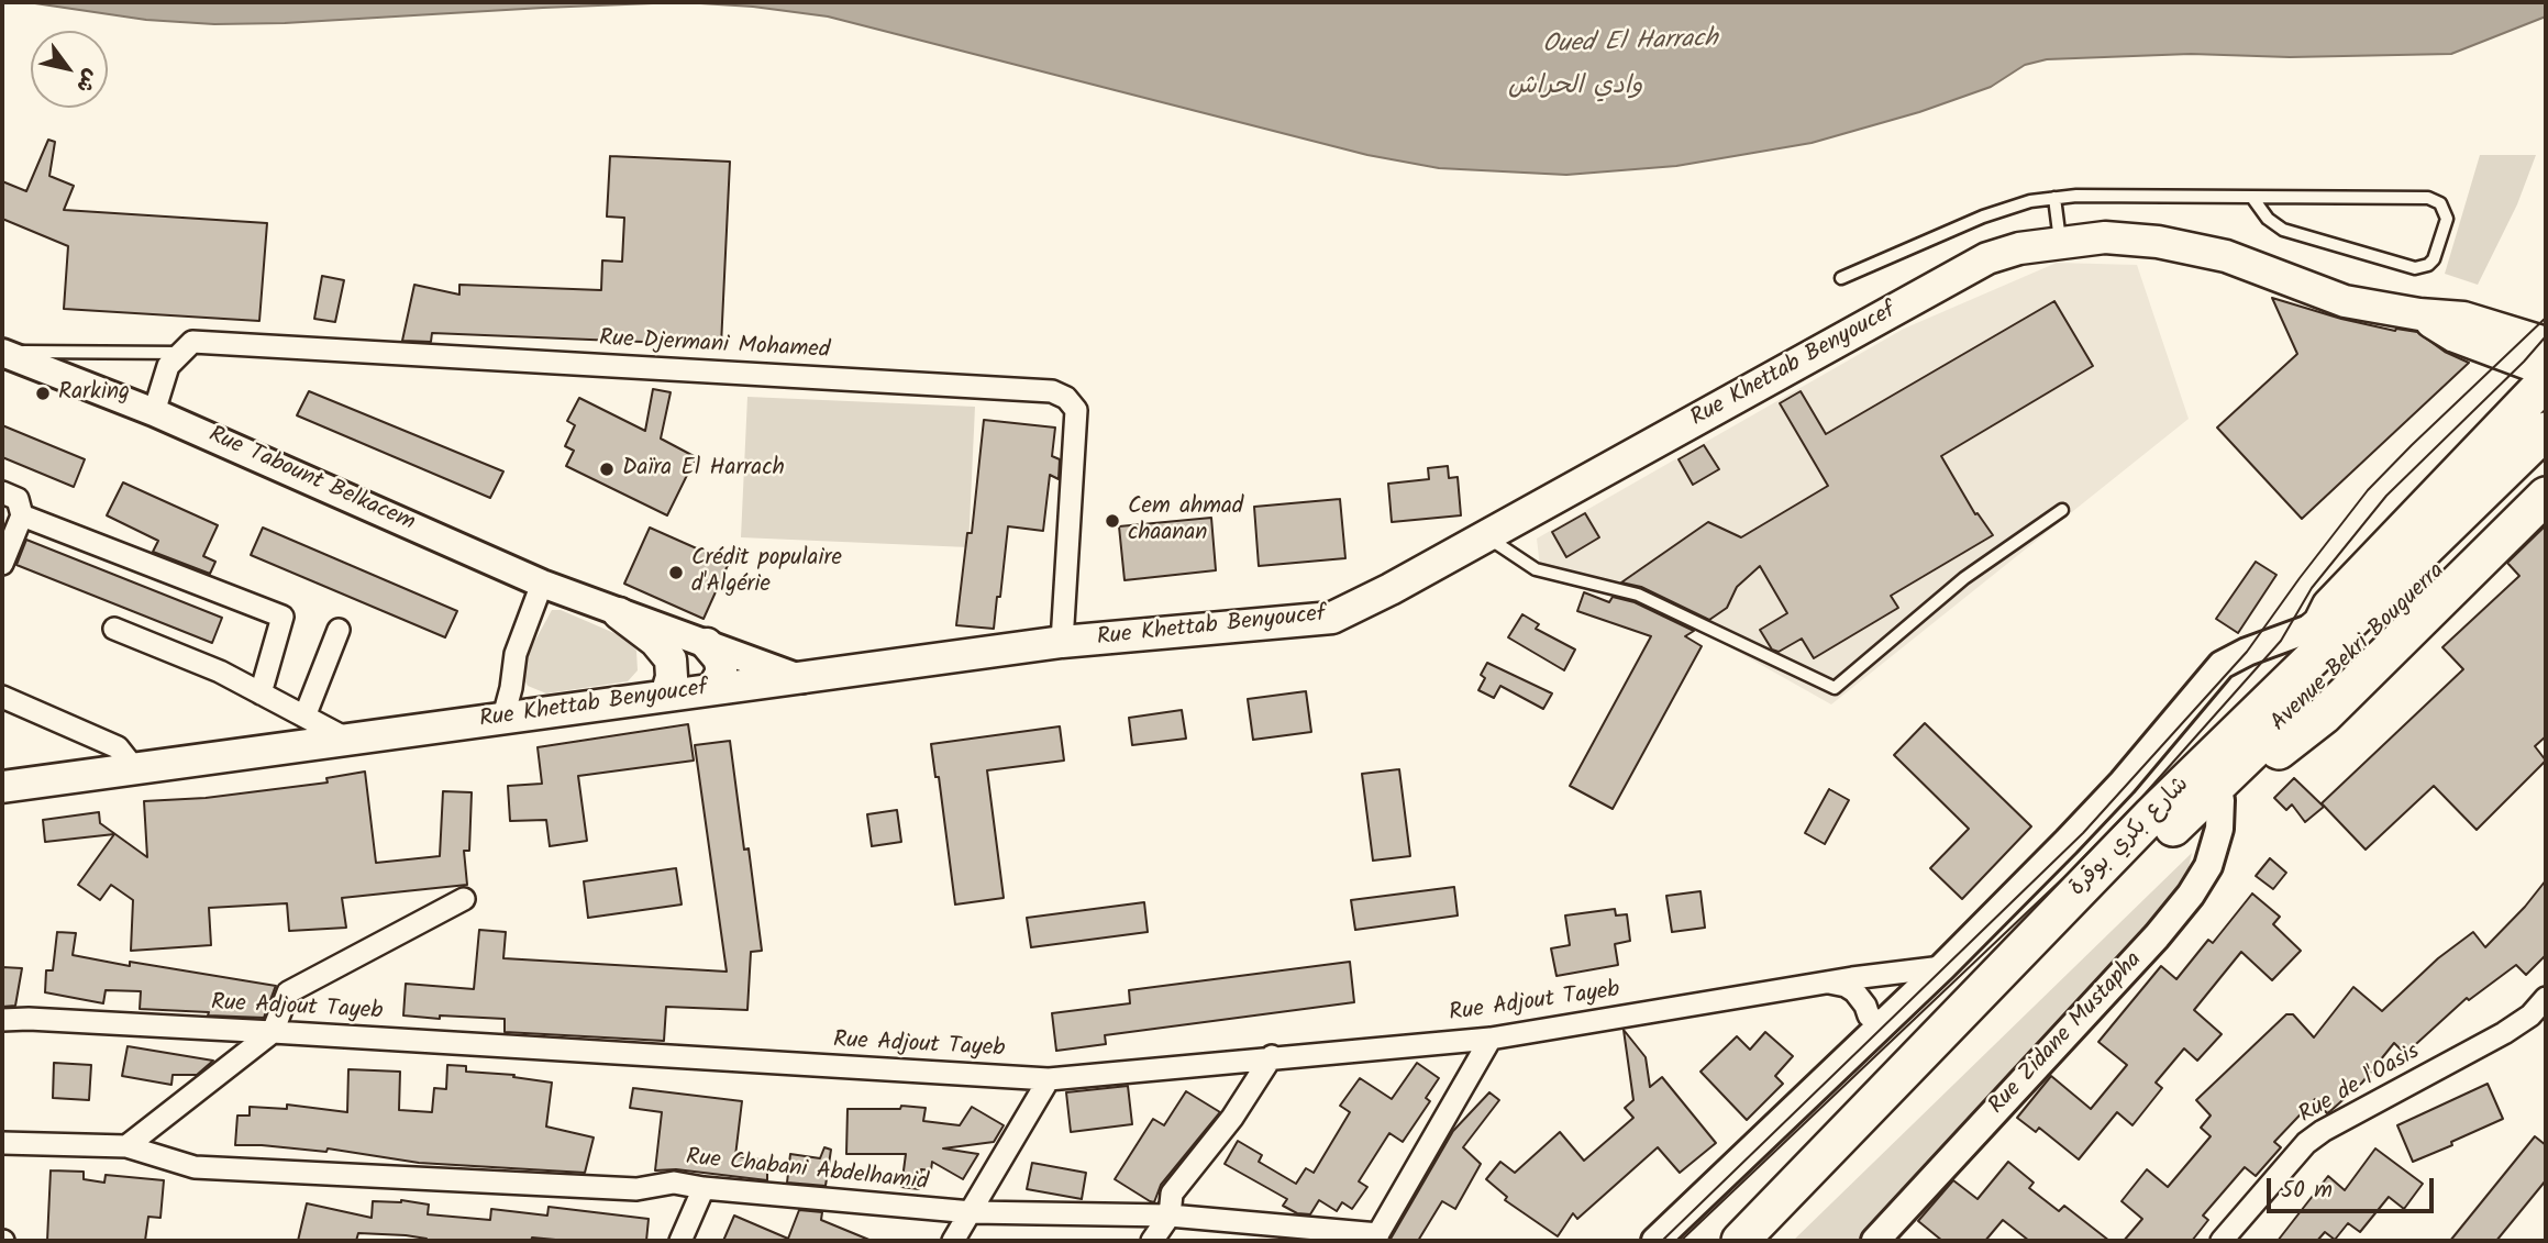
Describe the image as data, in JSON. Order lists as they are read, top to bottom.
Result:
{
  "streets": {
    "highway": ["Avenue Bekri Bouguerra", "شارع بكري بوقرة"],
    "main road": ["Rue Khettab Benyoucef"],
    "street": [
      "Rue Djermani Mohamed",
      "Rue Tabount Belkacem",
      "Rue Adjout Tayeb",
      "Rue Zidane Mustapha",
      "Rue de l'Oasis",
      "Rue Chabani Abdelhamid"
    ]
  },
  "crossings": [
    ["Rue Djermani Mohamed", "Rue Khettab Benyoucef"],
    ["Rue Khettab Benyoucef", "Rue Tabount Belkacem"],
    ["Avenue Bekri Bouguerra", "شارع بكري بوقرة"],
    ["Avenue Bekri Bouguerra", "Rue Zidane Mustapha"]
  ],
  "water": ["Oued El Harrach", "وادي الحراش"],
  "places": [
    "Rarking",
    "Daïra El Harrach",
    "Cem ahmad chaanan",
    "Crédit populaire d'Algérie"
  ],
  "scale_bar": "50 m",
  "north": "bottom right"
}
